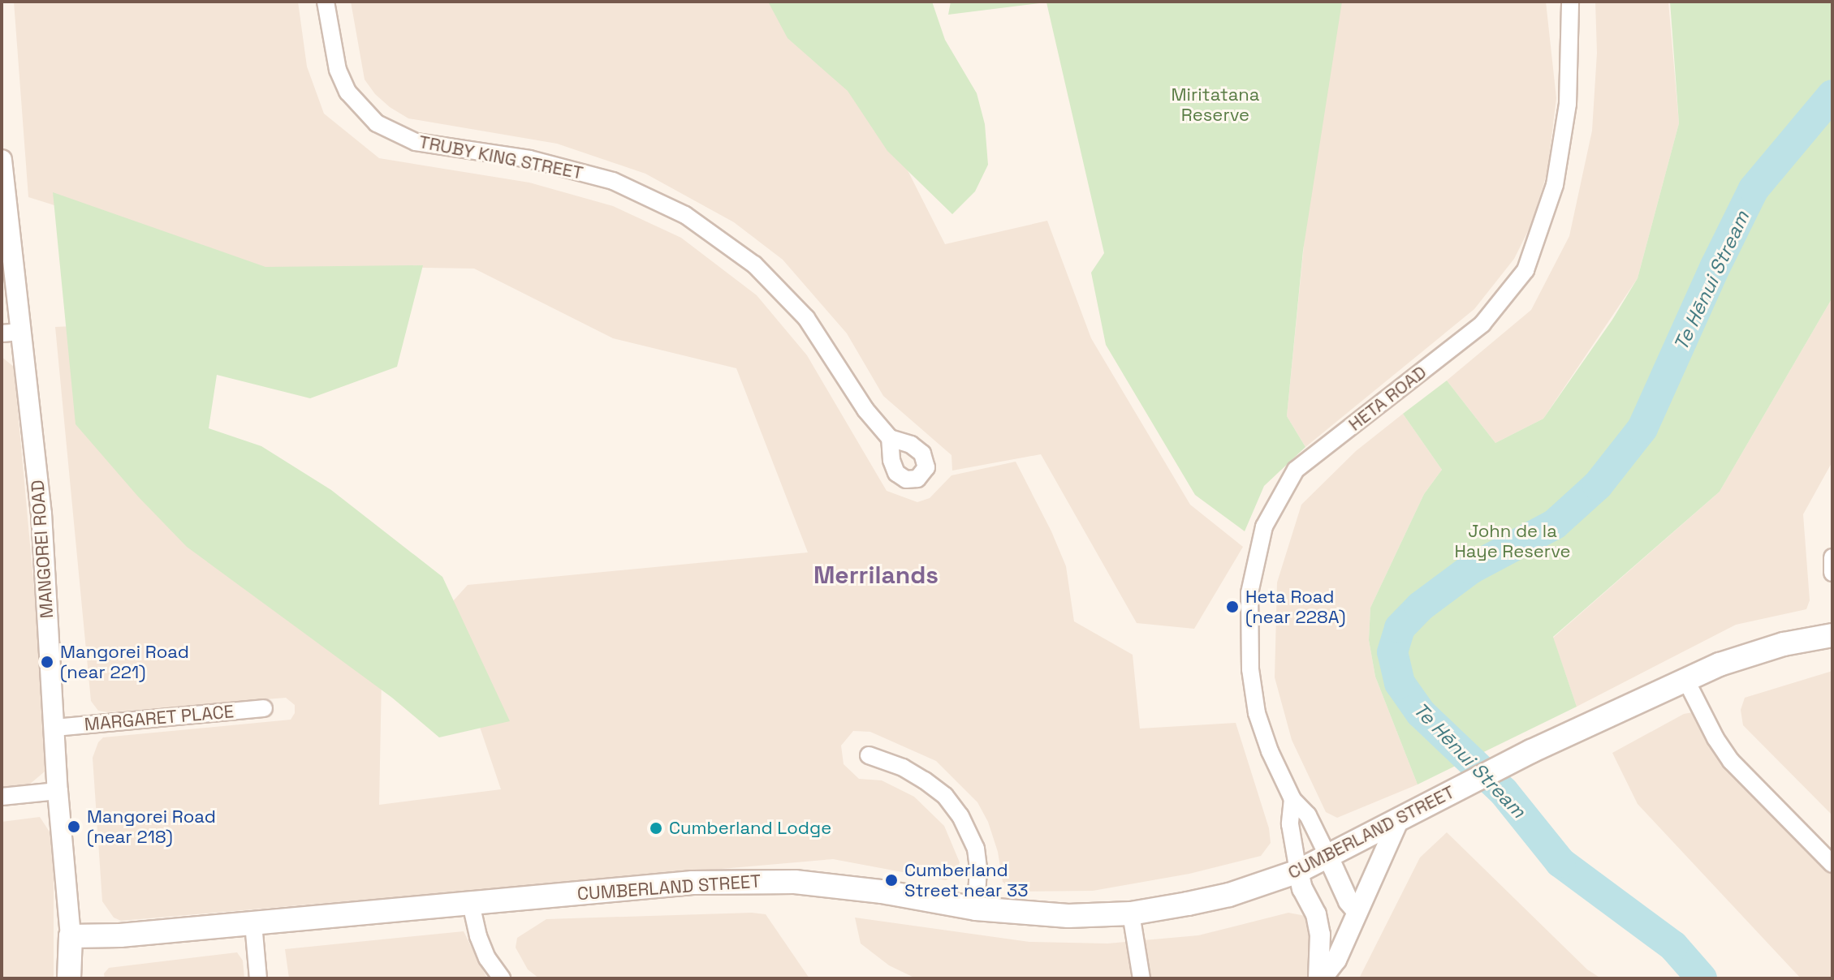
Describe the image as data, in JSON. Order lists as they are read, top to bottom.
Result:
{
  "streets": {
    "main road": ["MANGOREI ROAD", "CUMBERLAND STREET"],
    "street": ["TRUBY KING STREET", "HETA ROAD", "MARGARET PLACE"]
  },
  "crossings": [
    ["HETA ROAD", "CUMBERLAND STREET"],
    ["MANGOREI ROAD", "MARGARET PLACE"],
    ["MANGOREI ROAD", "CUMBERLAND STREET"]
  ],
  "districts": ["Merrilands"],
  "water": ["Te Hēnui Stream"],
  "parks": ["Miritatana Reserve", "John de la Haye Reserve"],
  "places": [
    "Heta Road (near 228A)",
    "Mangorei Road (near 221)",
    "Mangorei Road (near 218)",
    "Cumberland Lodge",
    "Cumberland Street near 33"
  ]
}
